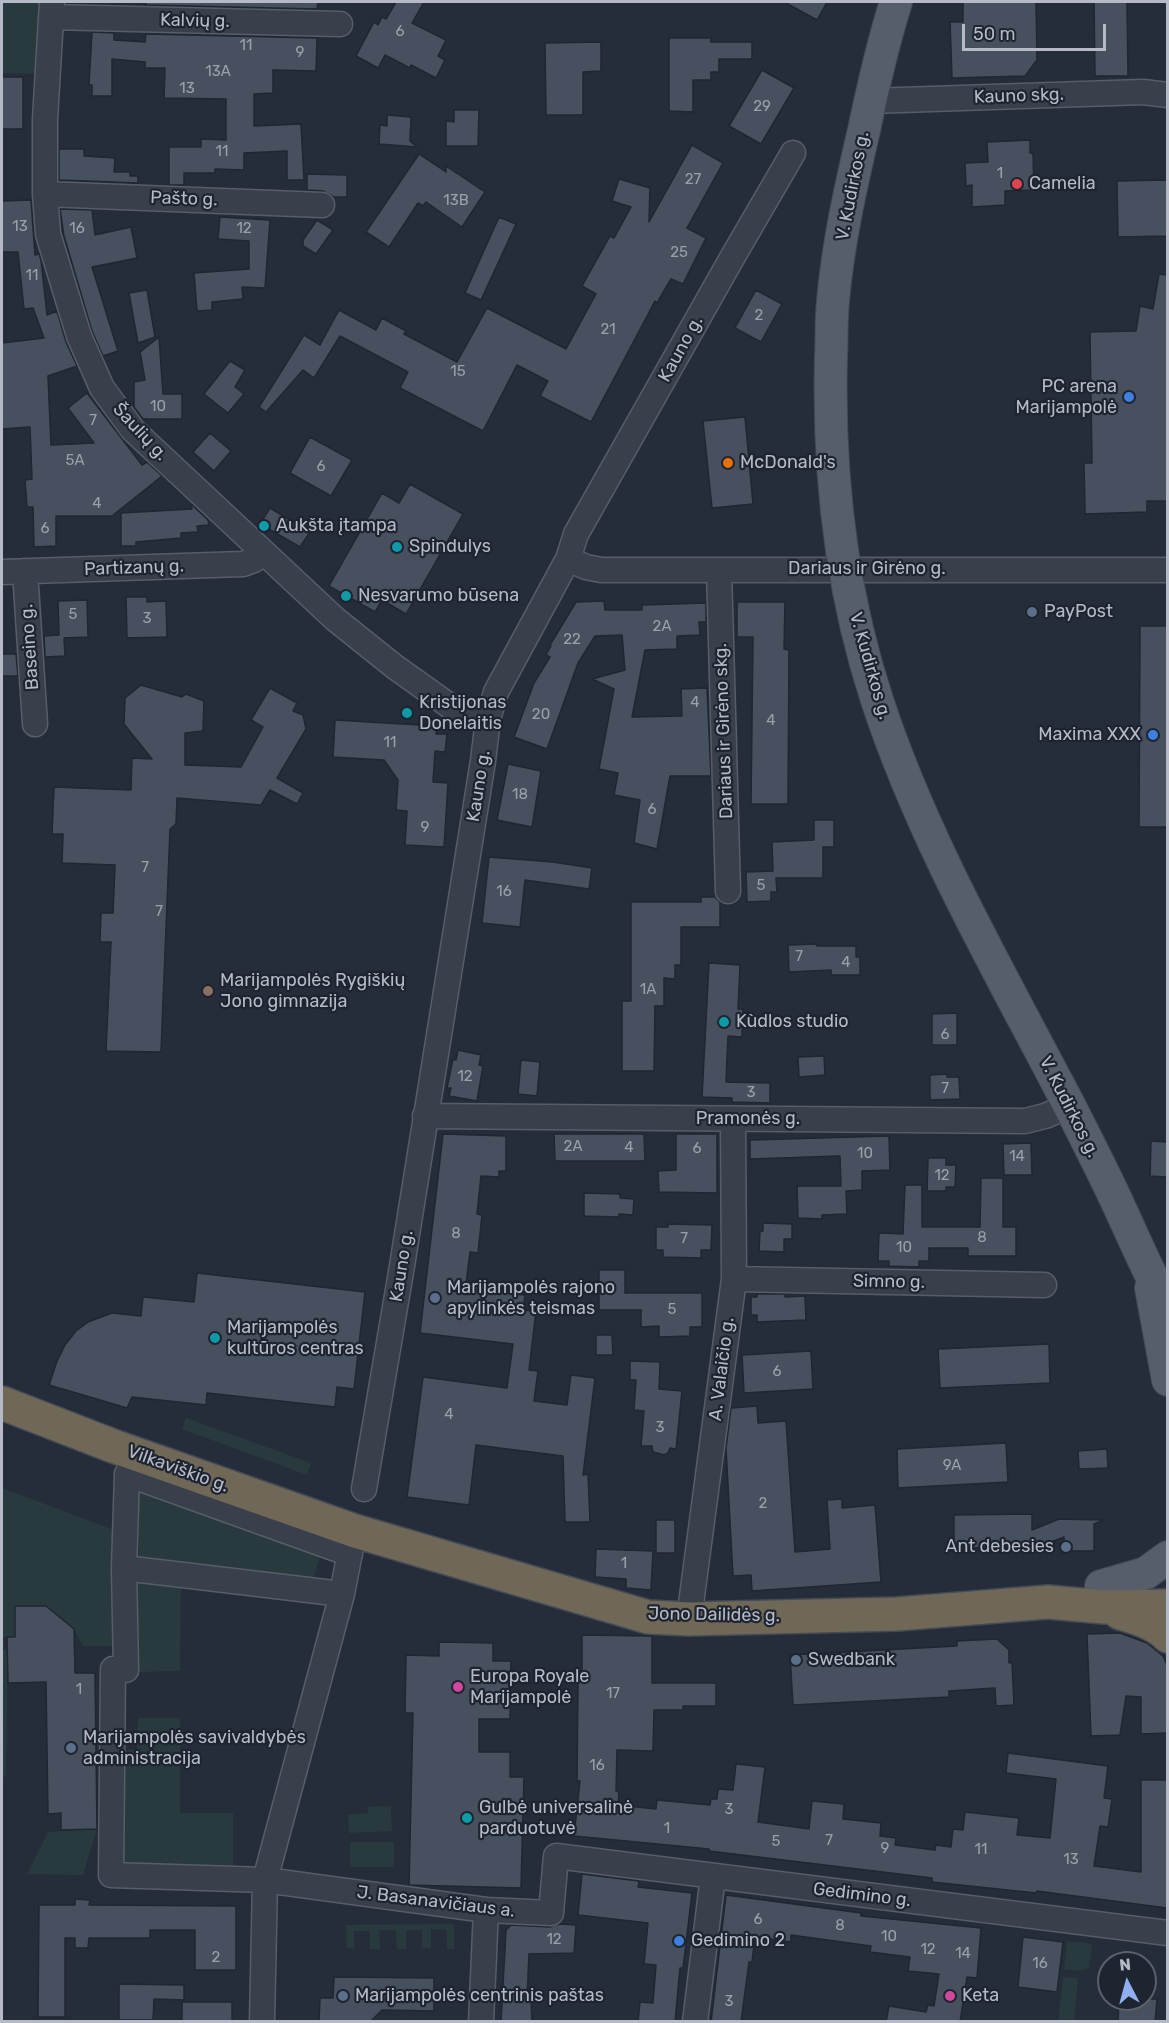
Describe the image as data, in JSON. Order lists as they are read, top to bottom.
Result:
{
  "streets": {
    "highway": ["Vilkaviškio g.", "Jono Dailidės g."],
    "main road": ["V. Kudirkos g."],
    "street": [
      "Kalvių g.",
      "Kauno skg.",
      "Pašto g.",
      "Kauno g.",
      "Šaulių g.",
      "Partizanų g.",
      "Dariaus ir Girėno g.",
      "Baseino g.",
      "Dariaus ir Girėno skg.",
      "Pramonės g.",
      "Simno g.",
      "A. Valaičio g.",
      "Gedimino g.",
      "J. Basanavičiaus a."
    ]
  },
  "crossings": [
    ["Kalvių g.", "Šaulių g."],
    ["Kauno skg.", "V. Kudirkos g."],
    ["V. Kudirkos g.", "Dariaus ir Girėno g."],
    ["V. Kudirkos g.", "Pramonės g."],
    ["Pašto g.", "Šaulių g."],
    ["Kauno g.", "Šaulių g."],
    ["Kauno g.", "Dariaus ir Girėno g."],
    ["Kauno g.", "Pramonės g."],
    ["Šaulių g.", "Partizanų g."],
    ["Partizanų g.", "Baseino g."],
    ["Dariaus ir Girėno g.", "Dariaus ir Girėno skg."],
    ["Pramonės g.", "A. Valaičio g."],
    ["Simno g.", "A. Valaičio g."],
    ["A. Valaičio g.", "Jono Dailidės g."],
    ["Vilkaviškio g.", "Jono Dailidės g."],
    ["Gedimino g.", "J. Basanavičiaus a."]
  ],
  "places": [
    "Camelia",
    "PC arena Marijampolė",
    "McDonald's",
    "Aukšta įtampa",
    "Spindulys",
    "Nesvarumo būsena",
    "PayPost",
    "Kristijonas Donelaitis",
    "Maxima XXX",
    "Marijampolės Rygiškių Jono gimnazija",
    "Kùdlos studio",
    "Marijampolės rajono apylinkės teismas",
    "Marijampolės kultūros centras",
    "Ant debesies",
    "Swedbank",
    "Europa Royale Marijampolė",
    "Marijampolės savivaldybės administracija",
    "Gulbė universalinė parduotuvė",
    "Gedimino 2",
    "Marijampolės centrinis paštas",
    "Keta"
  ],
  "house_numbers": [
    "6",
    "11",
    "9",
    "13A",
    "13",
    "29",
    "11",
    "1",
    "27",
    "13B",
    "13",
    "16",
    "12",
    "25",
    "11",
    "2",
    "21",
    "15",
    "10",
    "7",
    "5A",
    "6",
    "4",
    "6",
    "5",
    "3",
    "2A",
    "22",
    "4",
    "20",
    "4",
    "11",
    "18",
    "6",
    "9",
    "7",
    "5",
    "16",
    "7",
    "7",
    "4",
    "1A",
    "6",
    "12",
    "7",
    "3",
    "2A",
    "4",
    "6",
    "10",
    "14",
    "12",
    "8",
    "8",
    "7",
    "10",
    "5",
    "6",
    "4",
    "3",
    "9A",
    "2",
    "1",
    "1",
    "17",
    "16",
    "3",
    "1",
    "7",
    "5",
    "9",
    "11",
    "13",
    "6",
    "8",
    "10",
    "12",
    "12",
    "14",
    "2",
    "16",
    "3"
  ],
  "scale_bar": "50 m",
  "north": "top"
}
